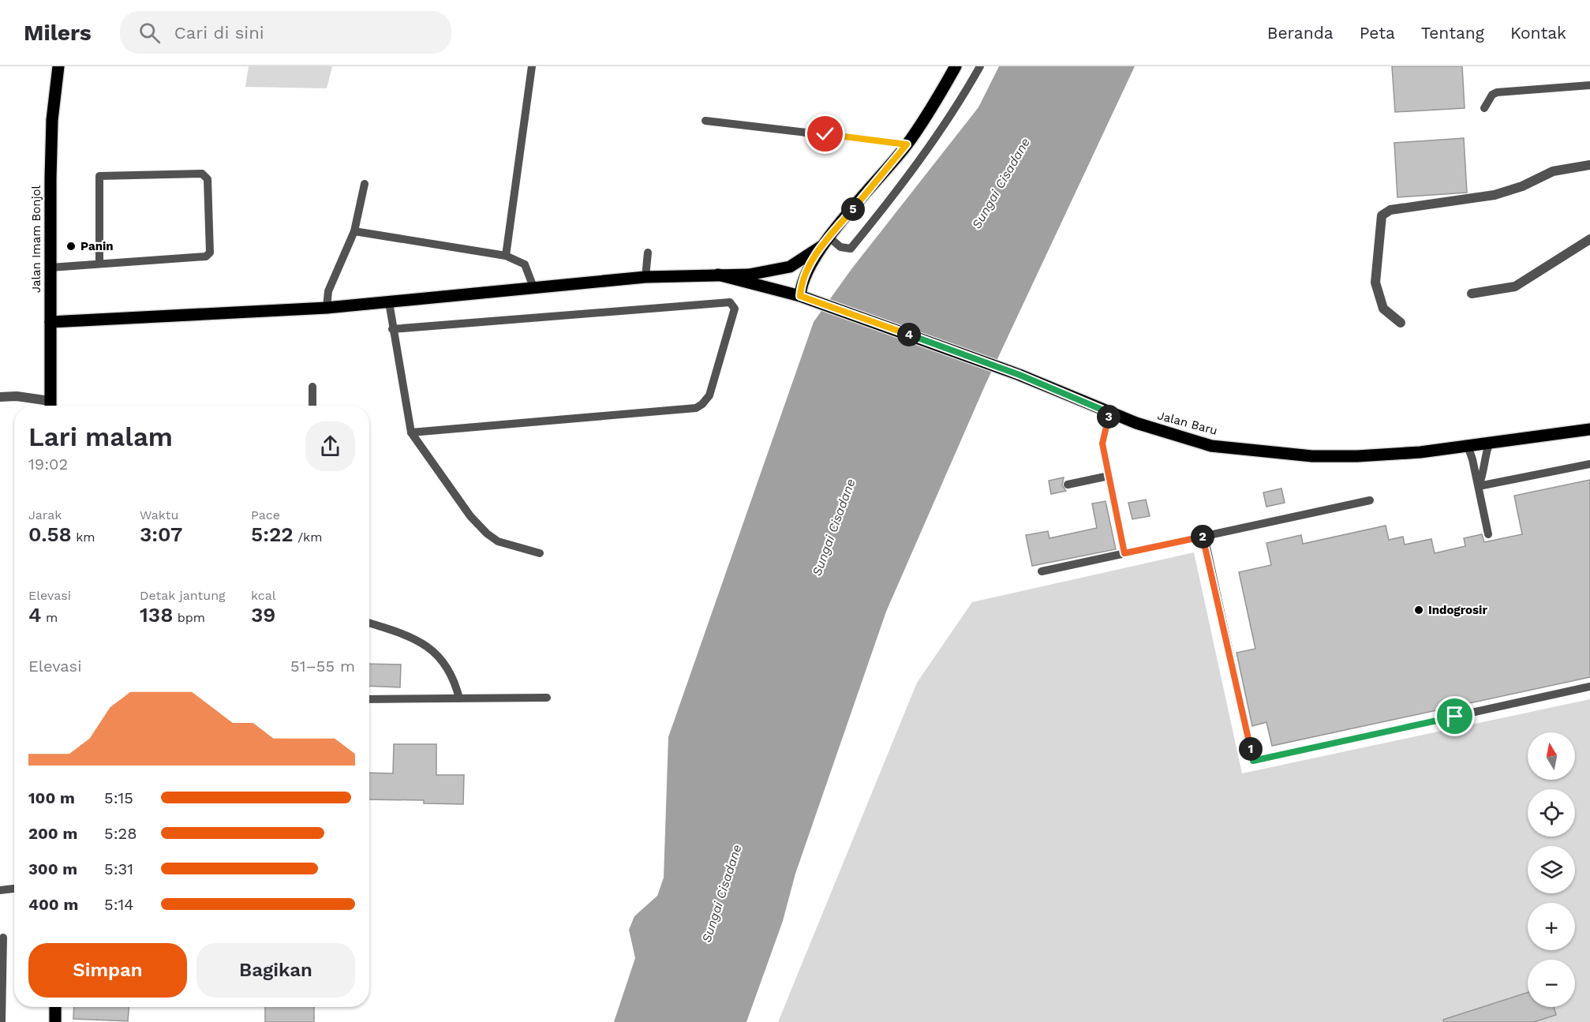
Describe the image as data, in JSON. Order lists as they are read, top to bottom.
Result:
{
  "streets": {
    "main road": ["Jalan Imam Bonjol", "Jalan Baru"]
  },
  "water": ["Sungai Cisadane"],
  "places": ["Panin", "Indogrosir"],
  "north": "top",
  "page": {
    "header": "Milers",
    "search": "Cari di sini",
    "nav": [
      "Beranda",
      "Peta",
      "Tentang",
      "Kontak"
    ],
    "pins": [
      "5",
      "4",
      "3",
      "2",
      "1"
    ],
    "heading": ["Lari malam", "19:02"],
    "stats": [
      ["Jarak", "0.58 km"],
      ["Waktu", "3:07"],
      ["Pace", "5:22 /km"],
      ["Elevasi", "4 m"],
      ["Detak jantung", "138 bpm"],
      ["kcal", "39"]
    ],
    "chart": ["Elevasi", "51–55 m"],
    "map_buttons": ["+", "−"],
    "list": [
      {
        "name": "100 m",
        "note": "5:15"
      },
      {
        "name": "200 m",
        "note": "5:28"
      },
      {
        "name": "300 m",
        "note": "5:31"
      },
      {
        "name": "400 m",
        "note": "5:14"
      }
    ],
    "buttons": ["Simpan", "Bagikan"]
  }
}
